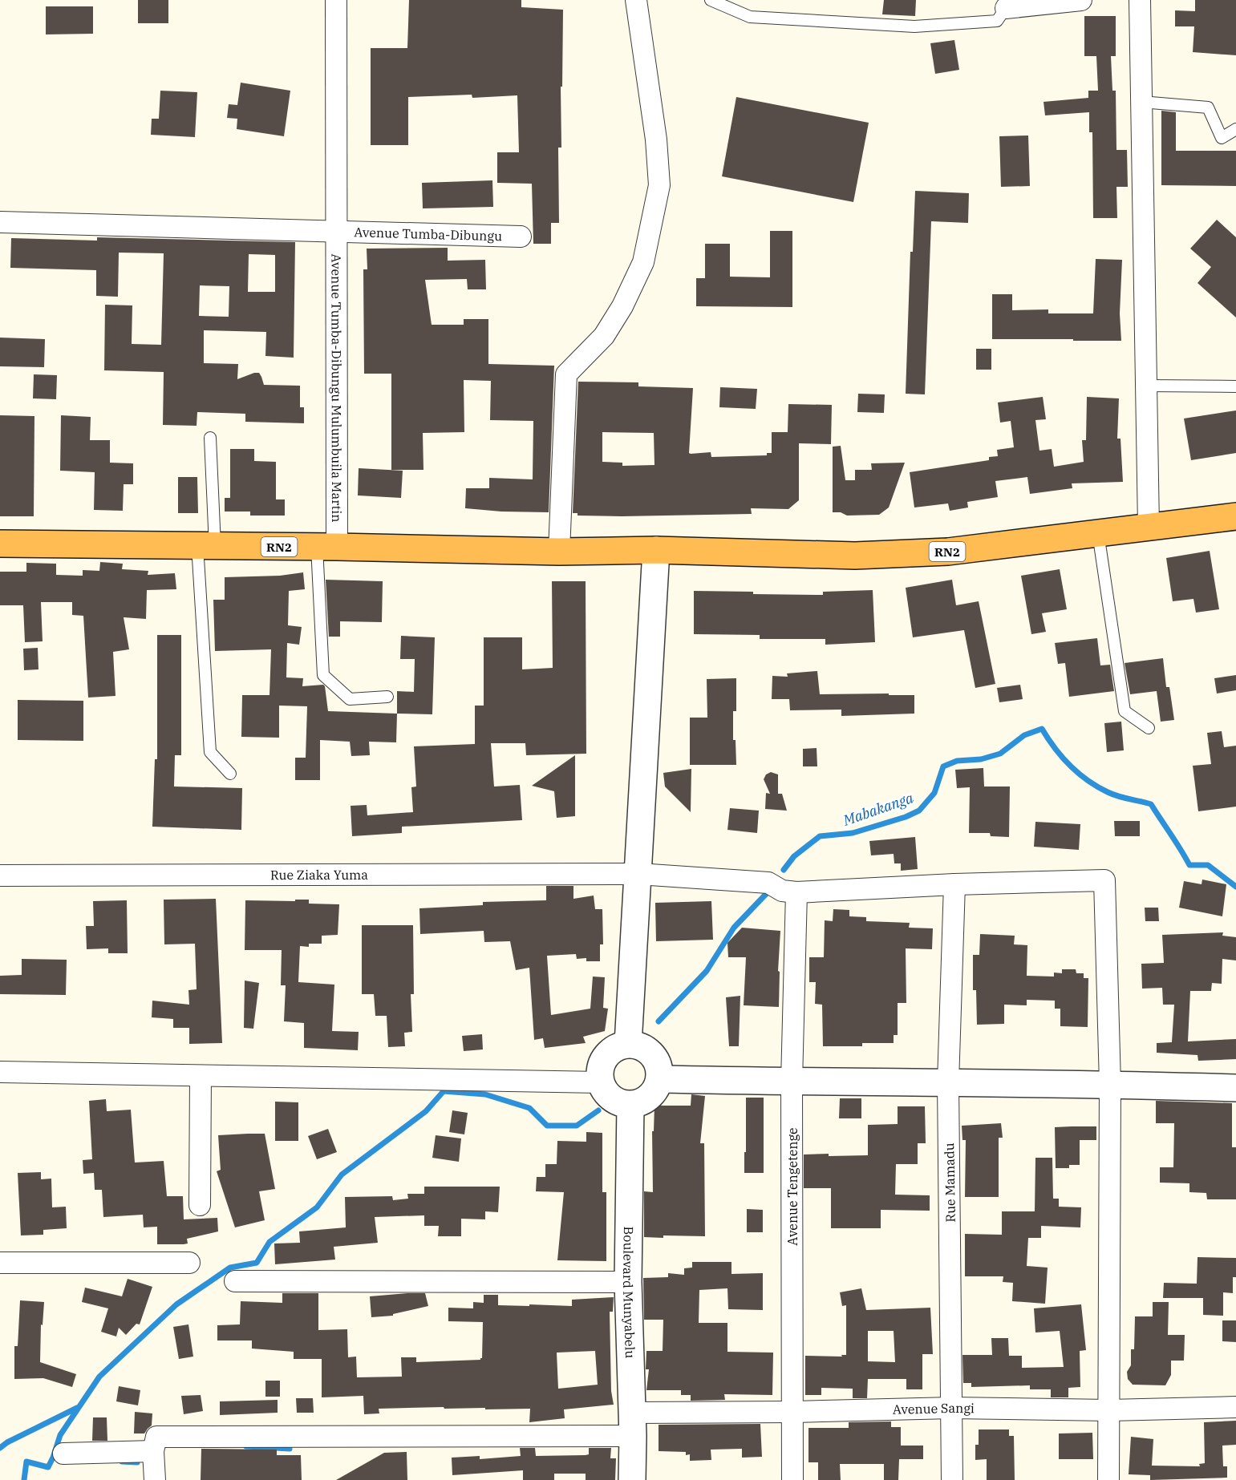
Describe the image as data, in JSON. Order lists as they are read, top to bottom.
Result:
{
  "streets": {
    "highway": ["RN2"],
    "street": [
      "Avenue Tumba-Dibungu",
      "Avenue Tumba-Dibungu Mulumbuila Martin",
      "Rue Ziaka Yuma",
      "Rue Mamadu",
      "Avenue Tengetenge",
      "Boulevard Munyabelu",
      "Avenue Sangi"
    ]
  },
  "crossings": [
    ["Avenue Tumba-Dibungu", "Avenue Tumba-Dibungu Mulumbuila Martin"],
    ["Avenue Tumba-Dibungu Mulumbuila Martin", "RN2"],
    ["Rue Ziaka Yuma", "Rue Mamadu"],
    ["Rue Ziaka Yuma", "Avenue Tengetenge"],
    ["Rue Mamadu", "Avenue Sangi"],
    ["Avenue Tengetenge", "Avenue Sangi"],
    ["Boulevard Munyabelu", "Avenue Sangi"]
  ],
  "water": ["Mabakanga"]
}
